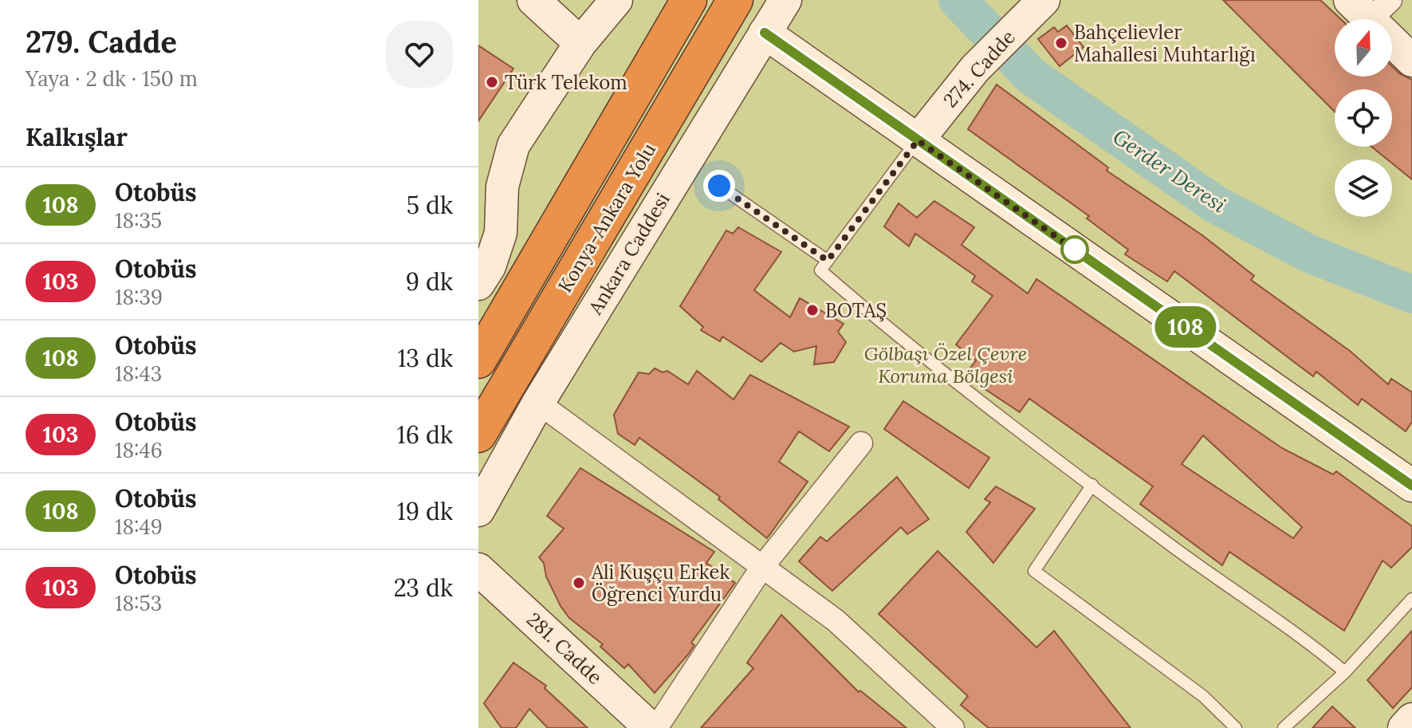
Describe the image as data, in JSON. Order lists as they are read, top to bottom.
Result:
{
  "streets": {
    "highway": ["Konya-Ankara Yolu"],
    "street": ["274. Cadde", "Ankara Caddesi", "281. Cadde"]
  },
  "water": ["Gerder Deresi"],
  "parks": ["Gölbaşı Özel Çevre Koruma Bölgesi"],
  "places": [
    "Bahçelievler Mahallesi Muhtarlığı",
    "Türk Telekom",
    "BOTAŞ",
    "Ali Kuşçu Erkek Öğrenci Yurdu"
  ],
  "lines": ["bus line 108"],
  "north": "top",
  "page": {
    "heading": [
      ["279. Cadde", "Yaya · 2 dk · 150 m"],
      "Kalkışlar"
    ],
    "on_map": "108",
    "list": [
      {
        "mark": "108",
        "name": "Otobüs",
        "note": "18:35",
        "value": "5 dk"
      },
      {
        "mark": "103",
        "name": "Otobüs",
        "note": "18:39",
        "value": "9 dk"
      },
      {
        "mark": "108",
        "name": "Otobüs",
        "note": "18:43",
        "value": "13 dk"
      },
      {
        "mark": "103",
        "name": "Otobüs",
        "note": "18:46",
        "value": "16 dk"
      },
      {
        "mark": "108",
        "name": "Otobüs",
        "note": "18:49",
        "value": "19 dk"
      },
      {
        "mark": "103",
        "name": "Otobüs",
        "note": "18:53",
        "value": "23 dk"
      }
    ]
  }
}
